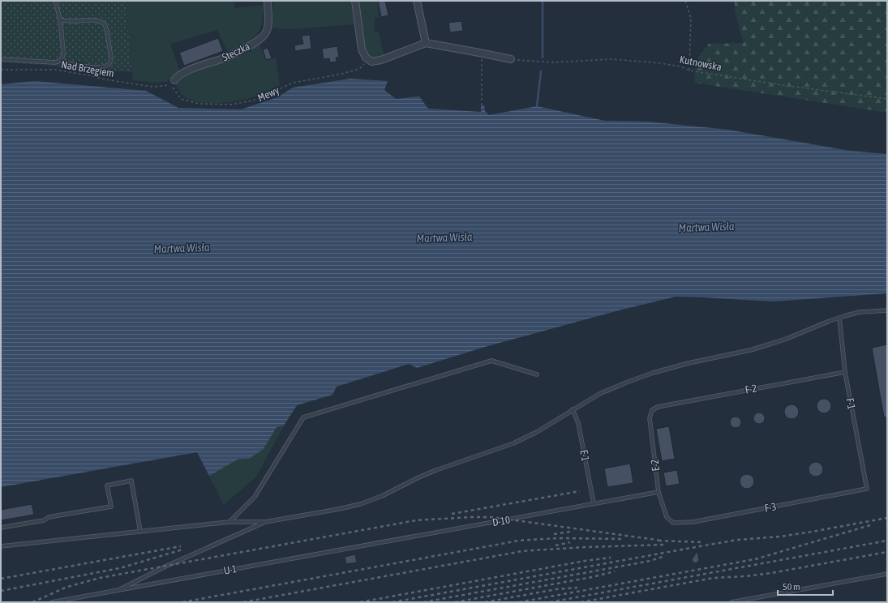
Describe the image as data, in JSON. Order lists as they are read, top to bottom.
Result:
{
  "streets": {
    "street": ["Steczka"],
    "lane": [
      "F-2",
      "F-1",
      "E-1",
      "E-2",
      "F-3",
      "D-10",
      "U-1"
    ],
    "path": ["Kutnowska", "Nad Brzegiem", "Mewy"]
  },
  "crossings": [
    ["Steczka", "Nad Brzegiem"],
    ["Steczka", "Mewy"],
    ["Nad Brzegiem", "Mewy"],
    ["F-2", "F-1"],
    ["F-2", "E-2"],
    ["F-1", "F-3"],
    ["E-1", "D-10"],
    ["E-2", "F-3"],
    ["E-2", "D-10"],
    ["D-10", "U-1"]
  ],
  "water": ["Martwa Wisła"],
  "scale_bar": "50 m"
}
